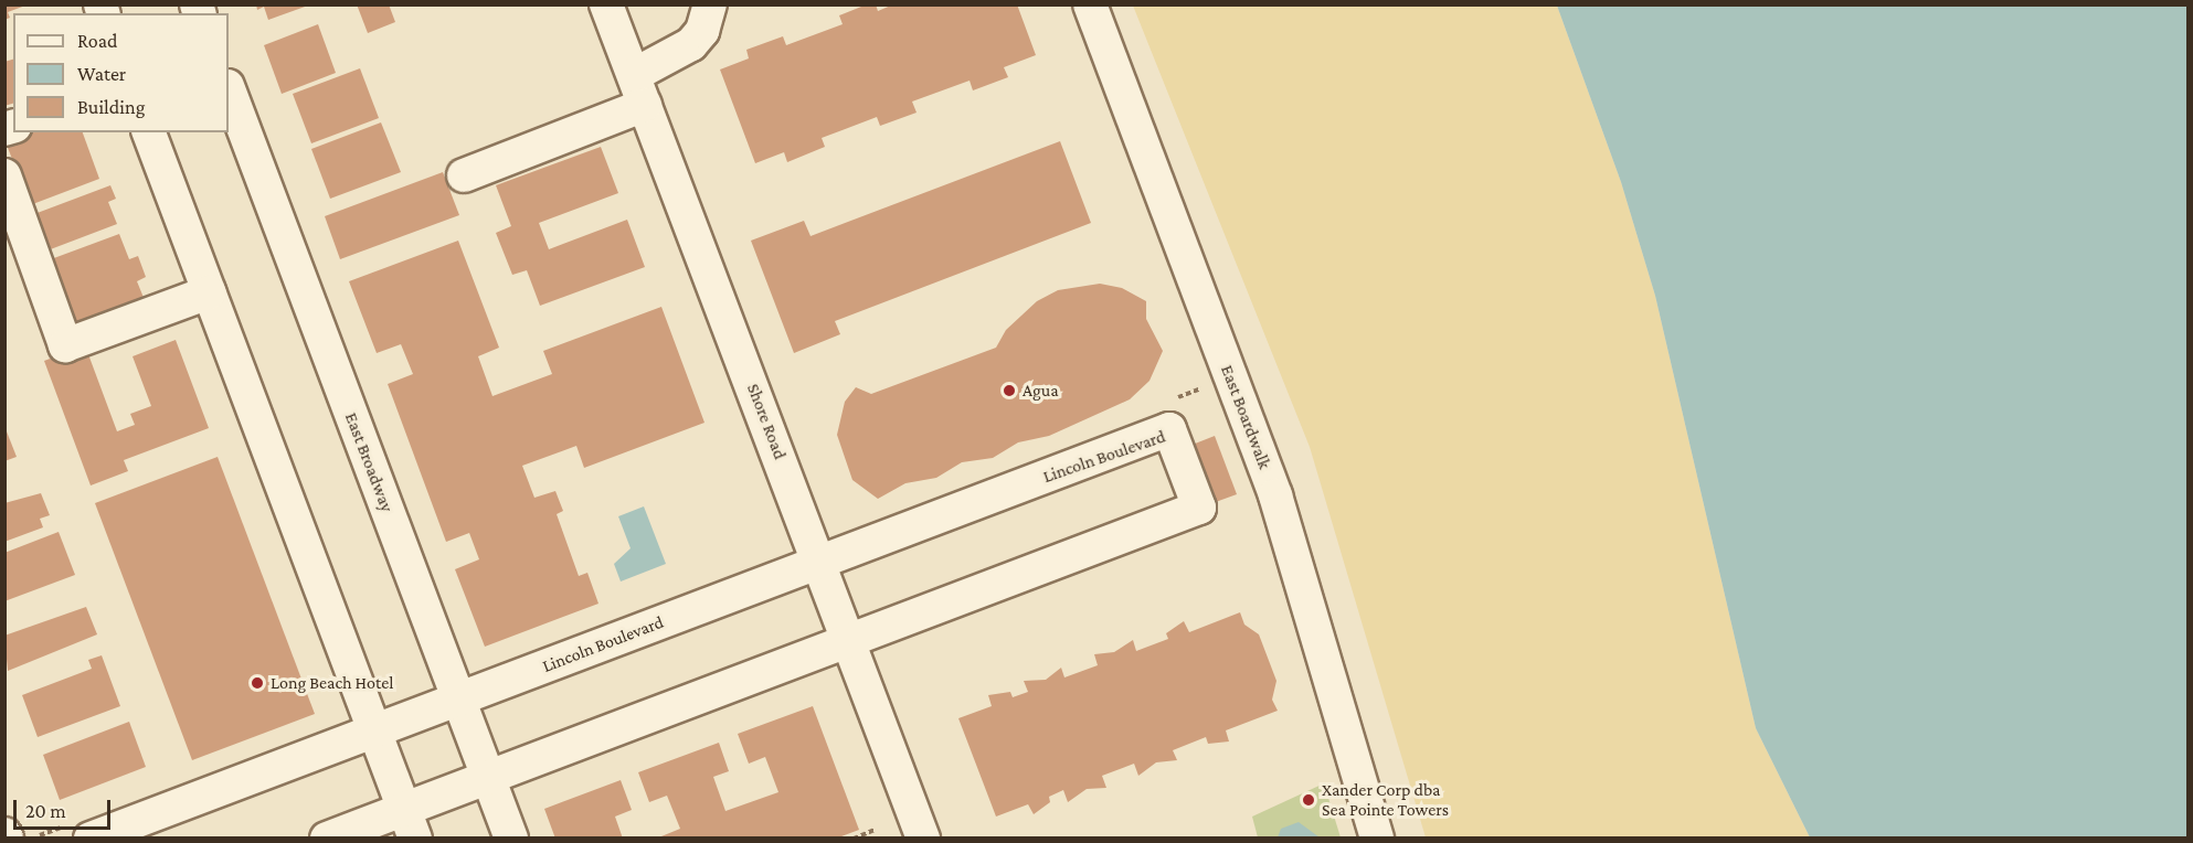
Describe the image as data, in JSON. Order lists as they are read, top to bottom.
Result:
{
  "streets": {
    "street": [
      "East Boardwalk",
      "Shore Road",
      "Lincoln Boulevard",
      "East Broadway"
    ]
  },
  "crossings": [
    ["Shore Road", "Lincoln Boulevard"],
    ["Lincoln Boulevard", "East Broadway"]
  ],
  "places": ["Agua", "Long Beach Hotel", "Xander Corp dba Sea Pointe Towers"],
  "legend": ["Road", "Water", "Building"],
  "scale_bar": "20 m"
}
